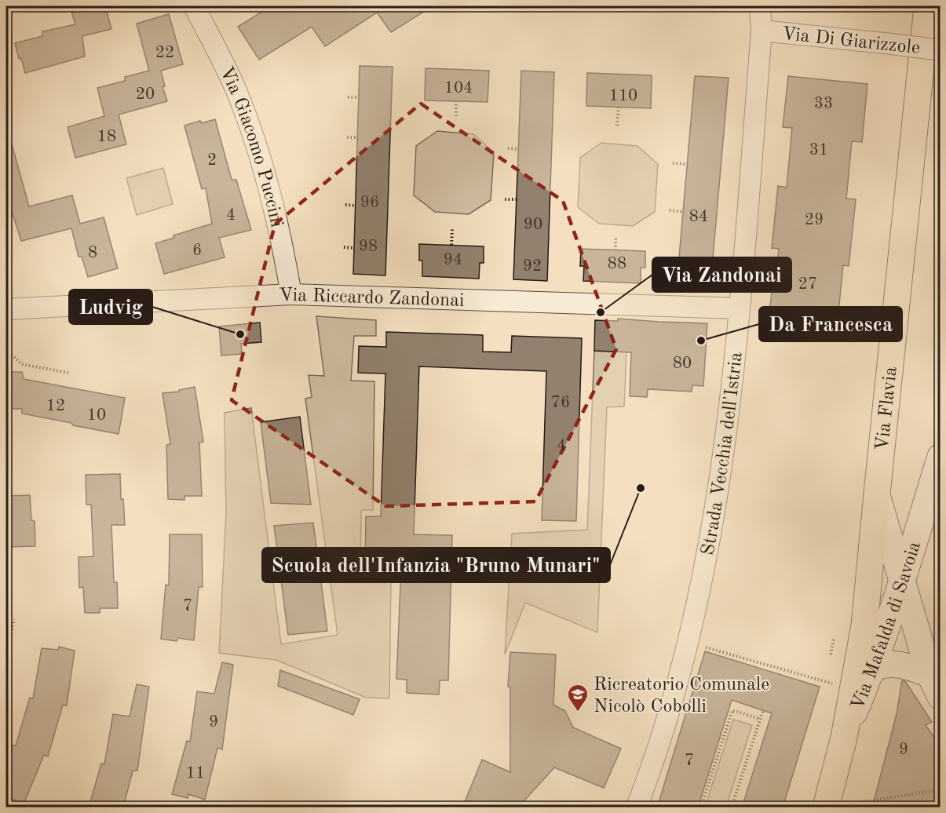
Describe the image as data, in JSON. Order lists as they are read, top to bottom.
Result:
{
  "streets": {
    "main road": ["Via Flavia"],
    "street": [
      "Via Di Giarizzole",
      "Via Giacomo Puccini",
      "Via Riccardo Zandonai",
      "Strada Vecchia dell'Istria",
      "Via Mafalda di Savoia"
    ]
  },
  "crossings": [
    ["Via Di Giarizzole", "Strada Vecchia dell'Istria"],
    ["Via Giacomo Puccini", "Via Riccardo Zandonai"],
    ["Via Riccardo Zandonai", "Strada Vecchia dell'Istria"],
    ["Via Flavia", "Via Mafalda di Savoia"]
  ],
  "places": {
    "other": [
      "Via Zandonai",
      "Ludvig",
      "Da Francesca",
      "Scuola dell'Infanzia \"Bruno Munari\""
    ],
    "school or university": ["Ricreatorio Comunale Nicolò Cobolli"]
  },
  "house_numbers": [
    "22",
    "104",
    "20",
    "110",
    "33",
    "18",
    "31",
    "2",
    "96",
    "4",
    "84",
    "29",
    "90",
    "98",
    "6",
    "8",
    "94",
    "88",
    "92",
    "27",
    "80",
    "76",
    "12",
    "10",
    "4",
    "7",
    "9",
    "9",
    "7",
    "11"
  ]
}
